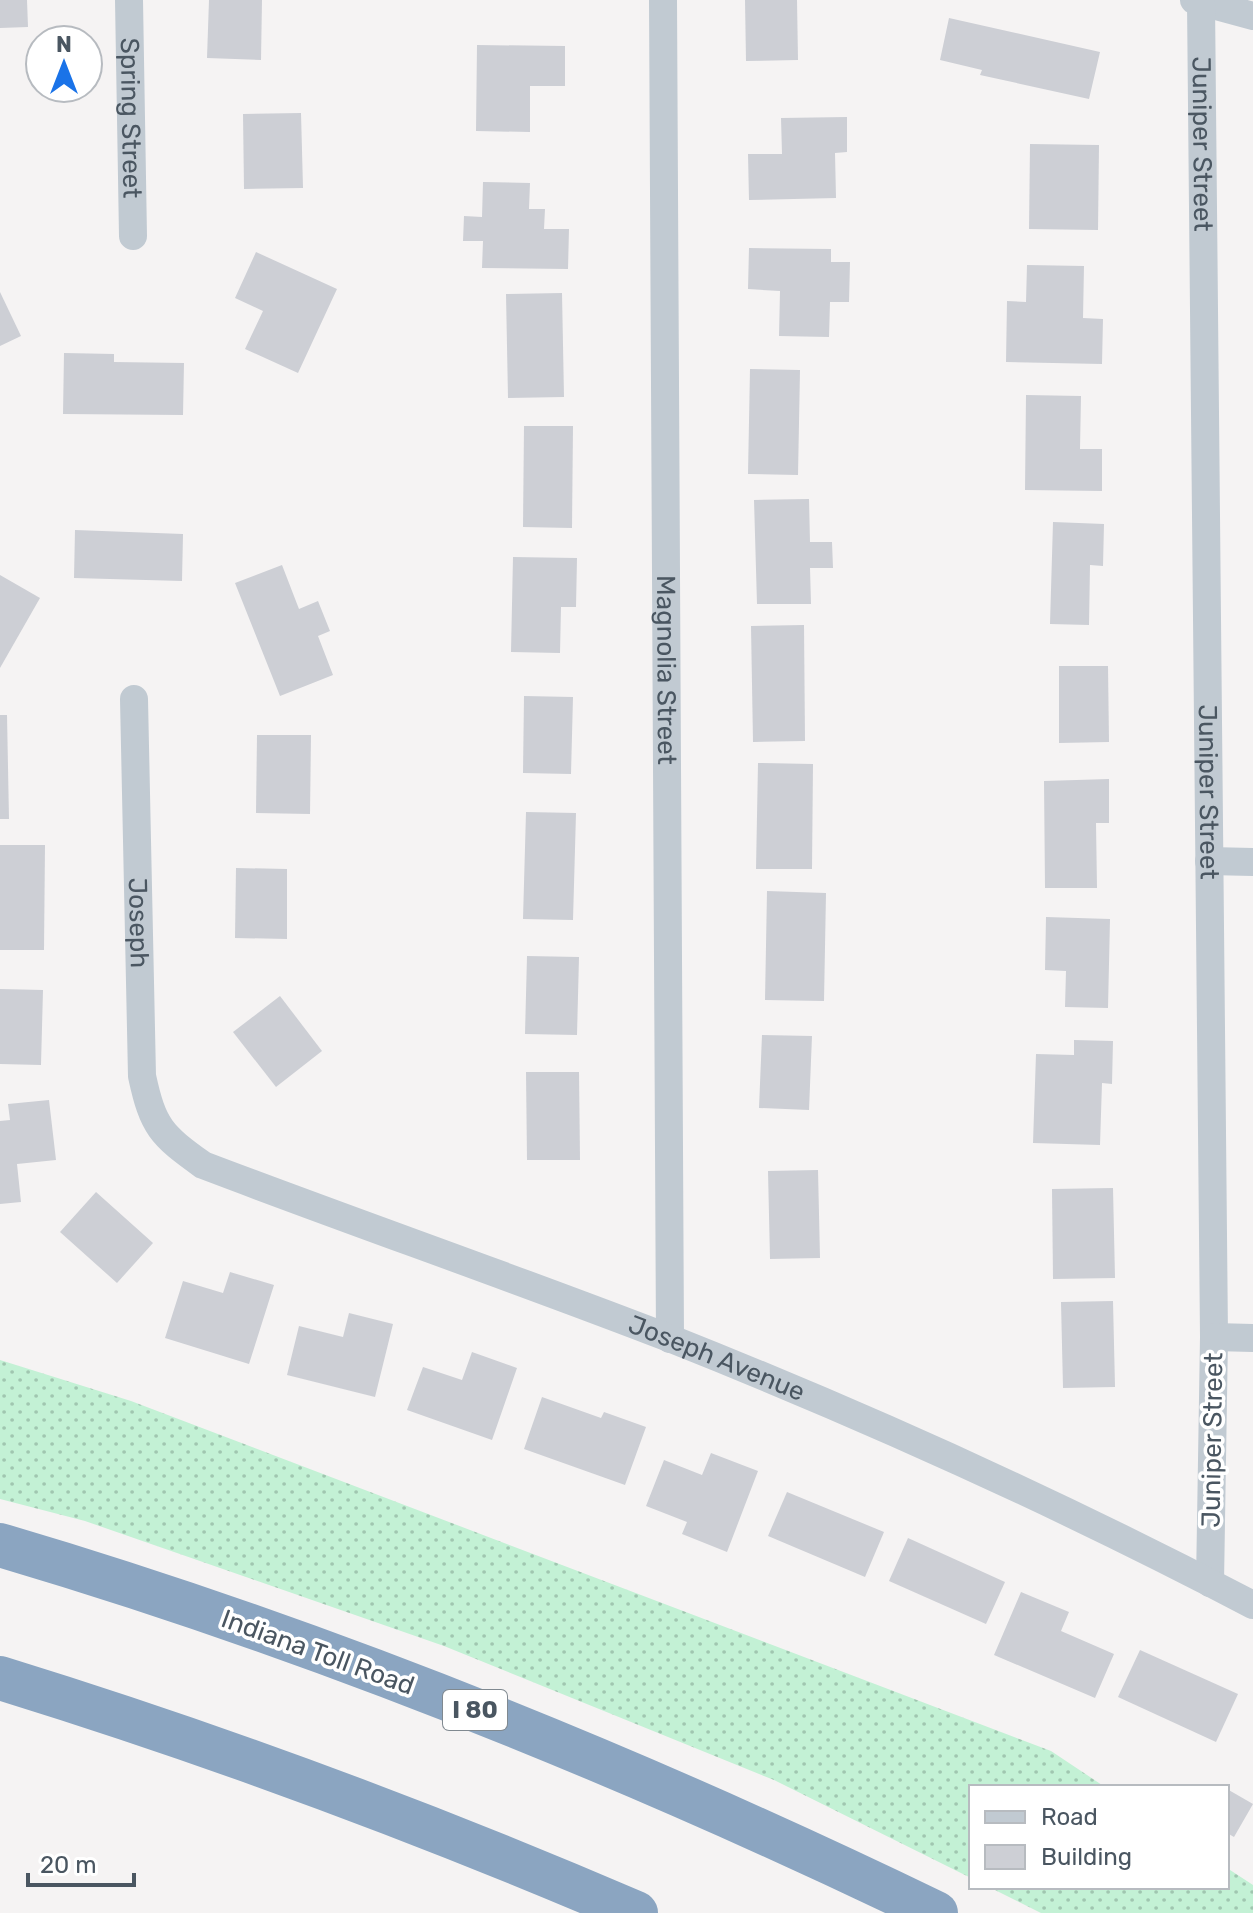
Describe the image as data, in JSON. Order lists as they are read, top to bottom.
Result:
{
  "streets": {
    "highway": ["Indiana Toll Road", "I 80"],
    "street": [
      "Spring Street",
      "Juniper Street",
      "Magnolia Street",
      "Joseph",
      "Joseph Avenue"
    ]
  },
  "crossings": [
    ["Juniper Street", "Joseph Avenue"],
    ["Magnolia Street", "Joseph Avenue"],
    ["Joseph", "Joseph Avenue"]
  ],
  "legend": ["Road", "Building"],
  "scale_bar": "20 m",
  "north": "top"
}
